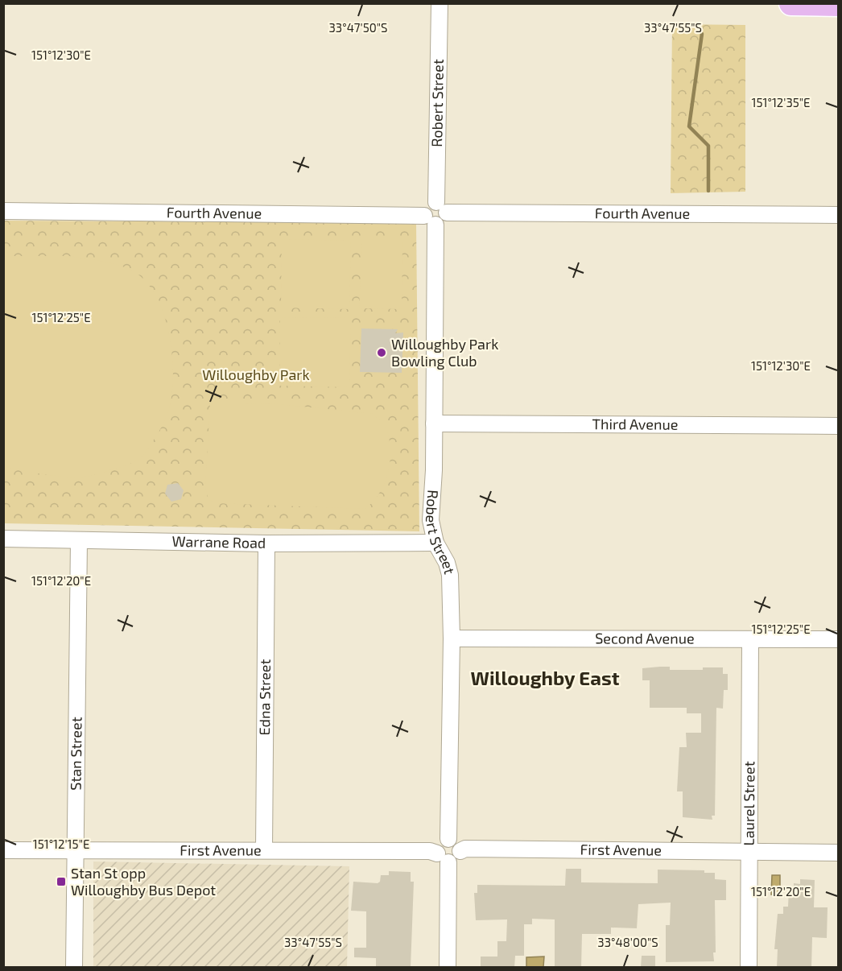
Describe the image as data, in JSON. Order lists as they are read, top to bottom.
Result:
{
  "streets": {
    "street": [
      "Robert Street",
      "Fourth Avenue",
      "Third Avenue",
      "Warrane Road",
      "Second Avenue",
      "Edna Street",
      "Stan Street",
      "Laurel Street",
      "First Avenue"
    ]
  },
  "crossings": [
    ["Robert Street", "Fourth Avenue"],
    ["Robert Street", "Third Avenue"],
    ["Robert Street", "Warrane Road"],
    ["Robert Street", "Second Avenue"],
    ["Robert Street", "First Avenue"],
    ["Warrane Road", "Edna Street"],
    ["Warrane Road", "Stan Street"],
    ["Second Avenue", "Laurel Street"],
    ["Edna Street", "First Avenue"],
    ["Stan Street", "First Avenue"],
    ["Laurel Street", "First Avenue"]
  ],
  "districts": ["Willoughby East"],
  "parks": ["Willoughby Park"],
  "places": {
    "other": ["Willoughby Park Bowling Club"],
    "transit": ["Stan St opp Willoughby Bus Depot"]
  },
  "coordinates": [
    "33°47'50\"S",
    "33°47'55\"S",
    "151°12'30\"E",
    "151°12'35\"E",
    "151°12'25\"E",
    "151°12'20\"E",
    "151°12'15\"E",
    "33°48'00\"S"
  ]
}
